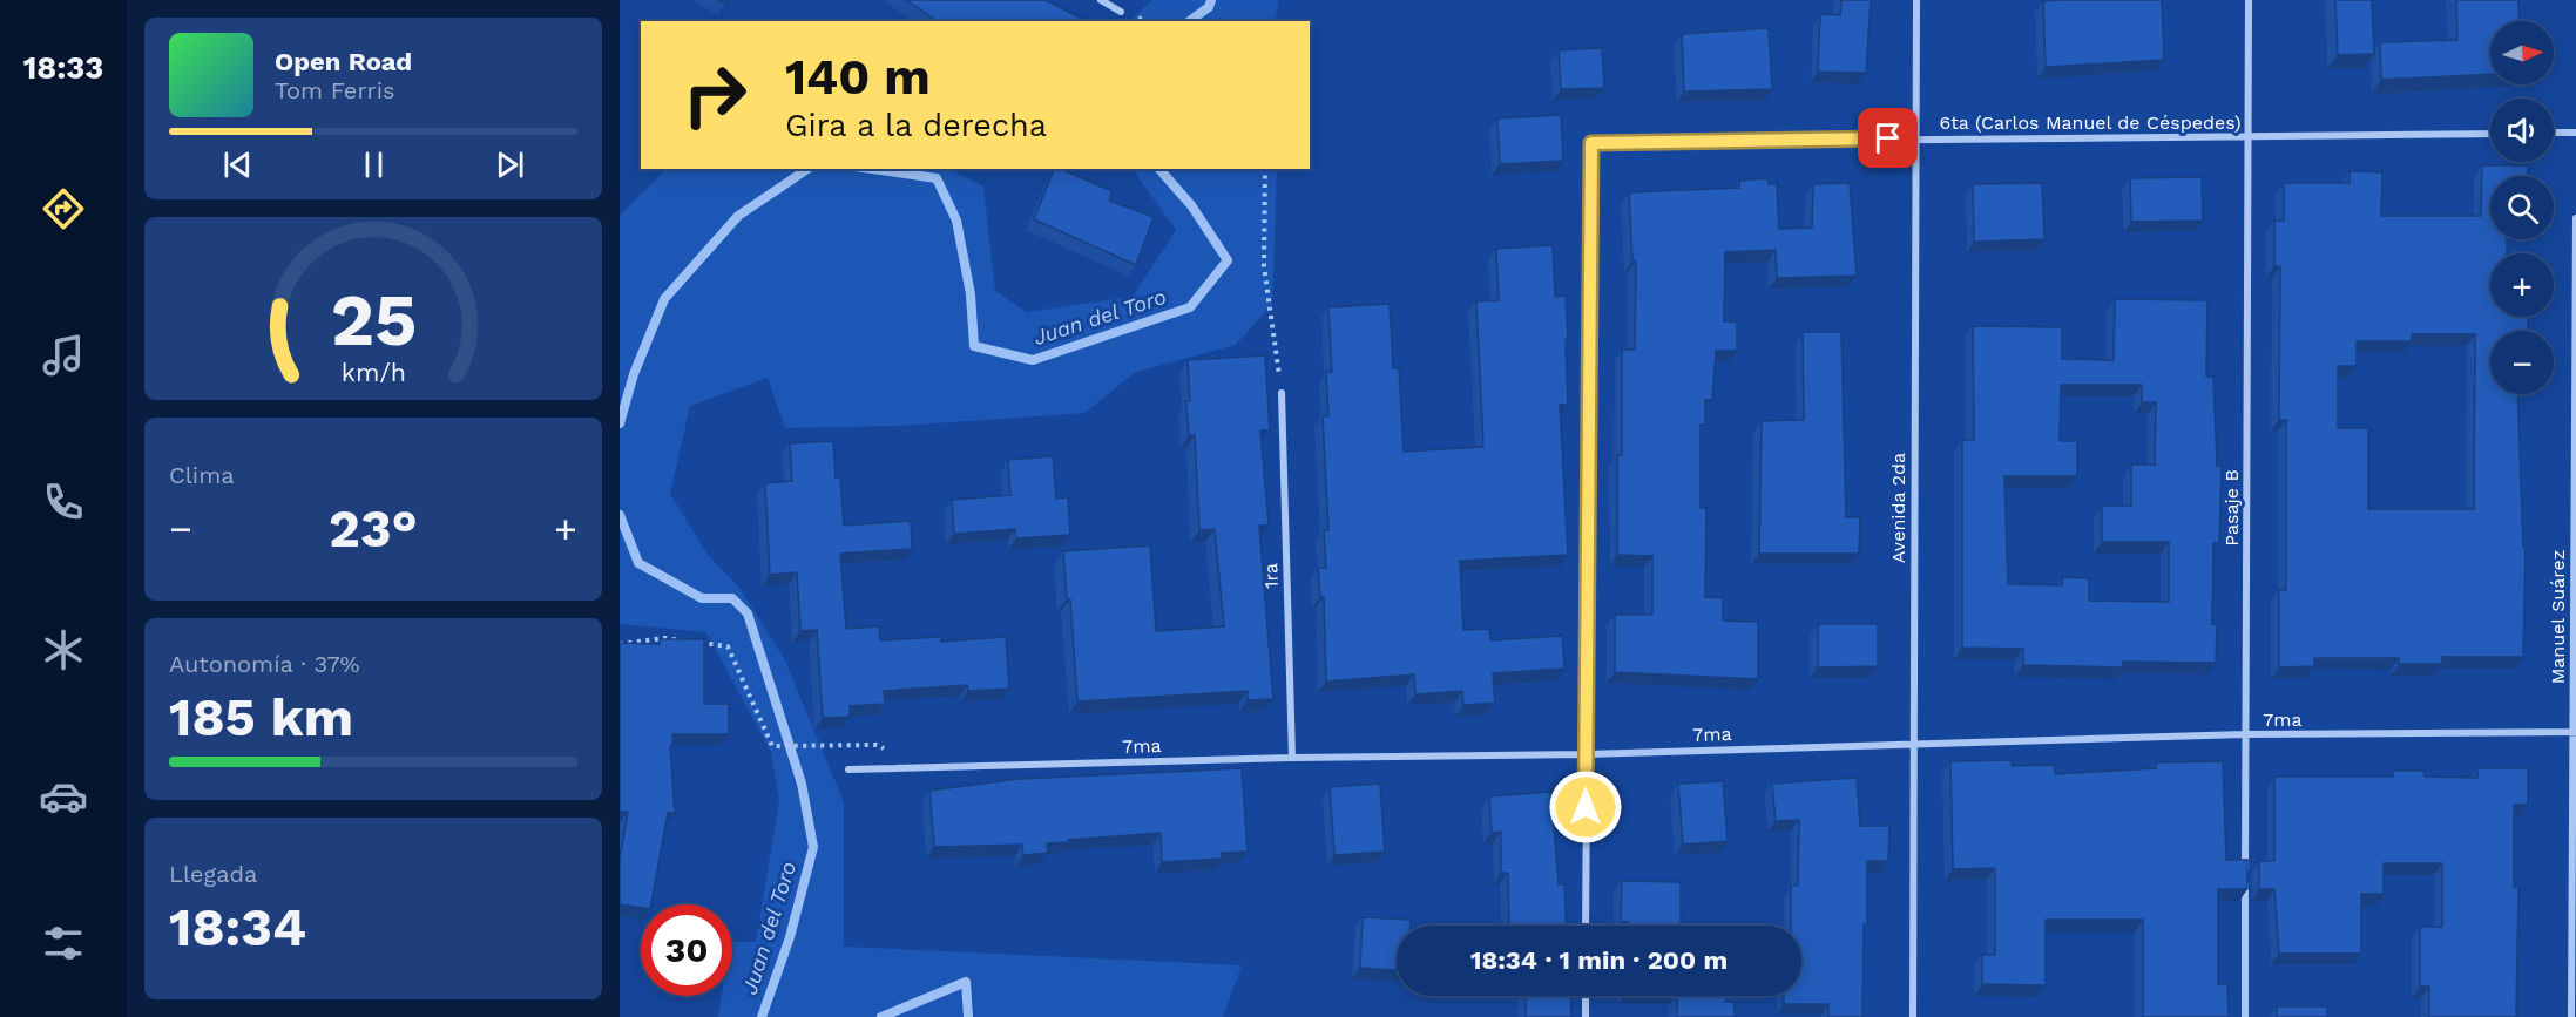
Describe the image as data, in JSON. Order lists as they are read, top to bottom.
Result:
{
  "streets": {
    "street": [
      "6ta (Carlos Manuel de Céspedes)",
      "Avenida 2da",
      "Pasaje B",
      "1ra",
      "Manuel Suárez",
      "7ma"
    ]
  },
  "crossings": [
    ["6ta (Carlos Manuel de Céspedes)", "Avenida 2da"],
    ["6ta (Carlos Manuel de Céspedes)", "Pasaje B"],
    ["6ta (Carlos Manuel de Céspedes)", "7ma"],
    ["Avenida 2da", "7ma"],
    ["Pasaje B", "7ma"],
    ["1ra", "7ma"],
    ["Manuel Suárez", "7ma"]
  ],
  "water": ["Juan del Toro"],
  "north": "right",
  "page": {
    "tabs": "18:33",
    "map_buttons": ["+", "−"],
    "turn": ["140 m", "Gira a la derecha"],
    "song": ["Open Road", "Tom Ferris"],
    "tile": [
      "Clima",
      ["Autonomía · 37%", "185 km"],
      ["Llegada", "18:34"]
    ],
    "heat": ["−", "23°", "+"],
    "limit": "30",
    "trip": "18:34 · 1 min · 200 m",
    "gauge": ["25", "km/h"]
  }
}
